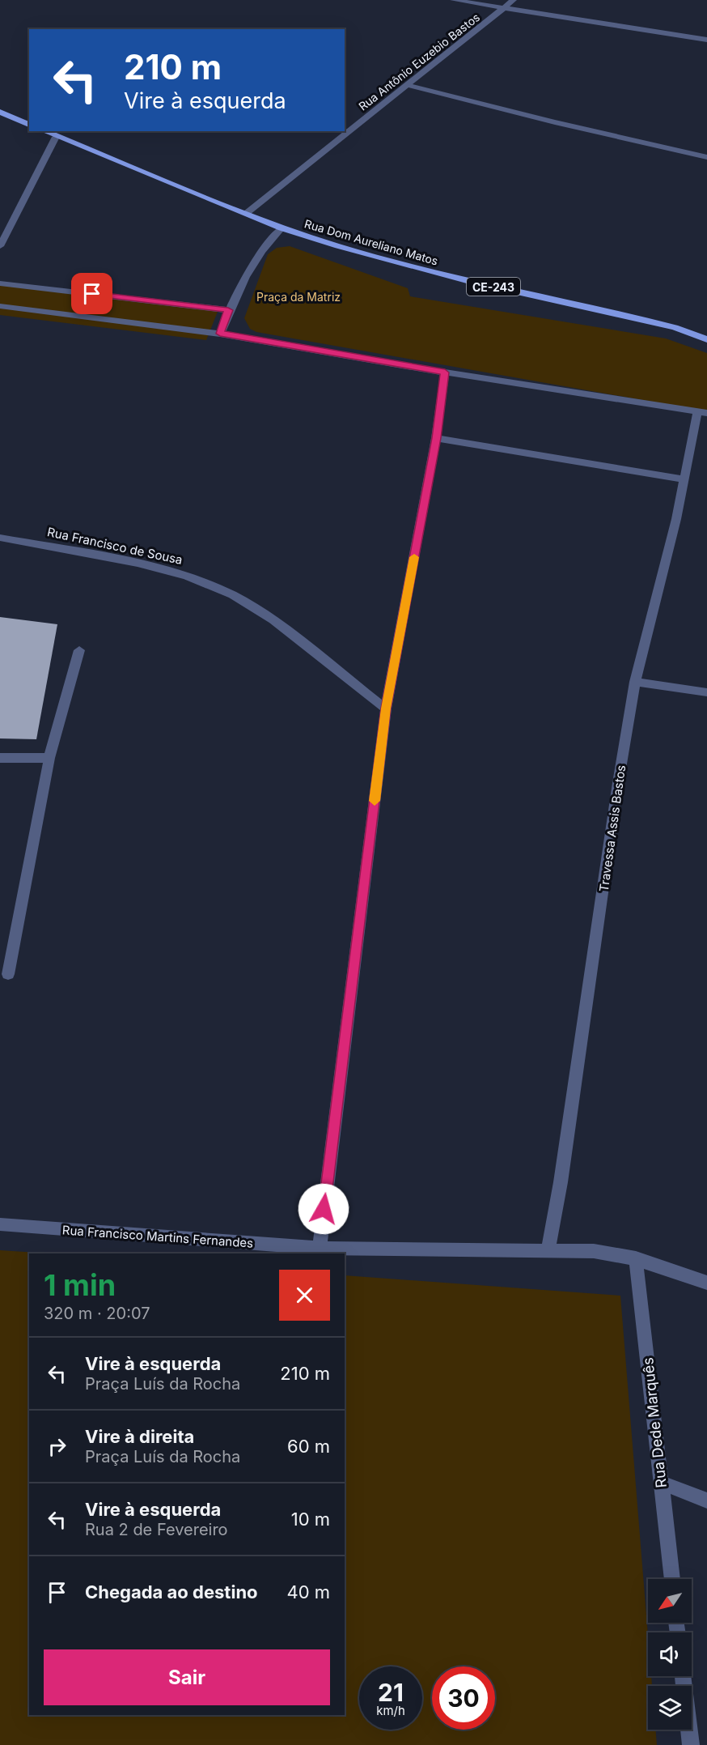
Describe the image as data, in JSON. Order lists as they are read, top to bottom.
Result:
{
  "streets": {
    "main road": ["Rua Dom Aureliano Matos", "CE-243"],
    "street": [
      "Rua Antônio Euzebio Bastos",
      "Rua Francisco de Sousa",
      "Travessa Assis Bastos",
      "Rua Francisco Martins Fernandes",
      "Rua Dede Marquês"
    ]
  },
  "crossings": [
    ["Rua Antônio Euzebio Bastos", "Rua Dom Aureliano Matos"],
    ["Travessa Assis Bastos", "Rua Francisco Martins Fernandes"],
    ["Rua Francisco Martins Fernandes", "Rua Dede Marquês"]
  ],
  "parks": ["Praça da Matriz"],
  "north": "bottom left",
  "page": {
    "turn": ["210 m", "Vire à esquerda"],
    "heading": ["1 min", "320 m · 20:07"],
    "list": [
      {
        "name": "Vire à esquerda",
        "note": "Praça Luís da Rocha",
        "value": "210 m"
      },
      {
        "name": "Vire à direita",
        "note": "Praça Luís da Rocha",
        "value": "60 m"
      },
      {
        "name": "Vire à esquerda",
        "note": "Rua 2 de Fevereiro",
        "value": "10 m"
      },
      {
        "name": "Chegada ao destino",
        "value": "40 m"
      }
    ],
    "buttons": "Sair",
    "speed": "21 km/h",
    "limit": "30"
  }
}
